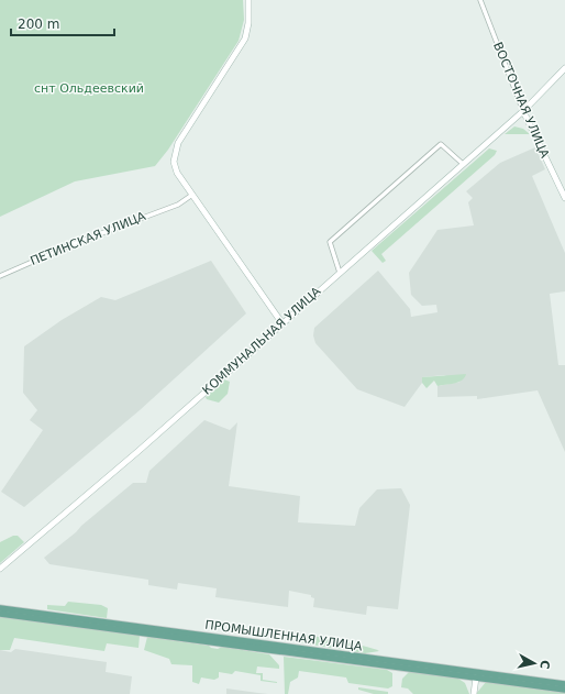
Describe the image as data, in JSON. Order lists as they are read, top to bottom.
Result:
{
  "streets": {
    "main road": ["ВОСТОЧНАЯ УЛИЦА", "КОММУНАЛЬНАЯ УЛИЦА", "ПРОМЫШЛЕННАЯ УЛИЦА"],
    "street": ["ПЕТИНСКАЯ УЛИЦА"]
  },
  "crossings": [
    ["ВОСТОЧНАЯ УЛИЦА", "КОММУНАЛЬНАЯ УЛИЦА"]
  ],
  "parks": ["снт Ольдеевский"],
  "scale_bar": "200 m",
  "north": "right"
}
